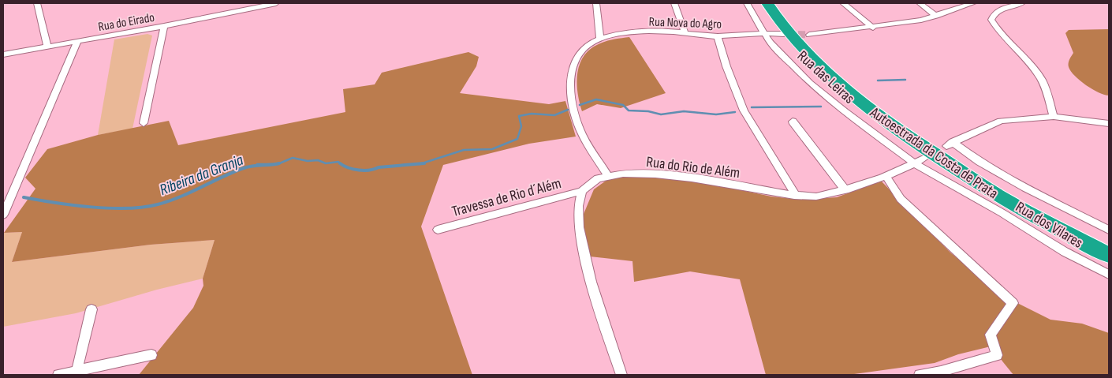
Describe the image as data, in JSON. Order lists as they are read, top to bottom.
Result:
{
  "streets": {
    "highway": ["Autoestrada da Costa de Prata"],
    "street": [
      "Rua do Eirado",
      "Rua Nova do Agro",
      "Rua das Leiras",
      "Rua do Rio de Além",
      "Travessa de Rio d´Além",
      "Rua dos Vilares"
    ]
  },
  "crossings": [
    ["Rua Nova do Agro", "Rua das Leiras"],
    ["Rua das Leiras", "Rua do Rio de Além"],
    ["Rua das Leiras", "Rua dos Vilares"],
    ["Rua do Rio de Além", "Travessa de Rio d´Além"],
    ["Rua do Rio de Além", "Rua dos Vilares"]
  ],
  "water": ["Ribeira da Granja"]
}
